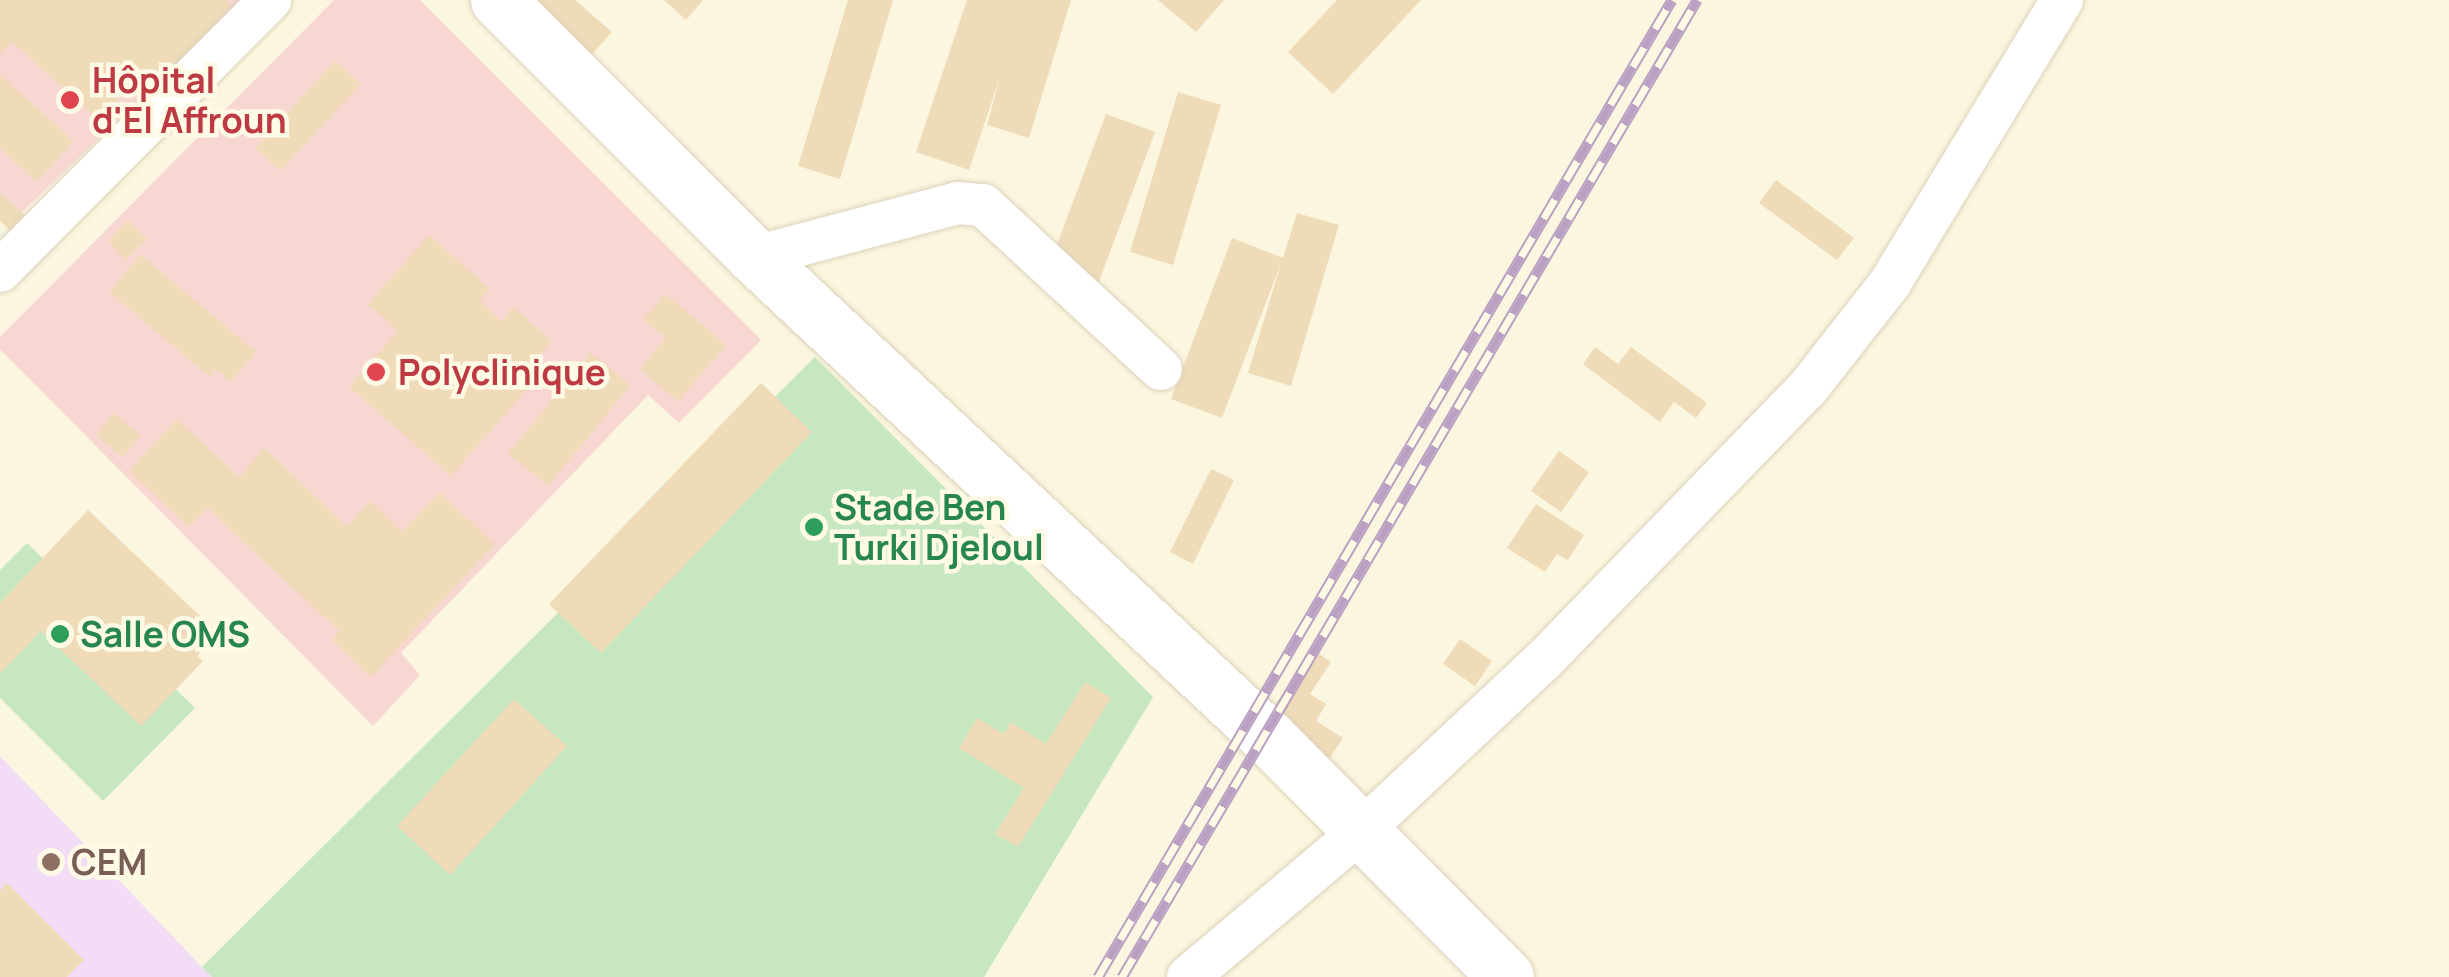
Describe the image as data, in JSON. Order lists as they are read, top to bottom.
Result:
{
  "places": [
    "Hôpital d'El Affroun",
    "Polyclinique",
    "Stade Ben Turki Djeloul",
    "Salle OMS",
    "CEM"
  ]
}
